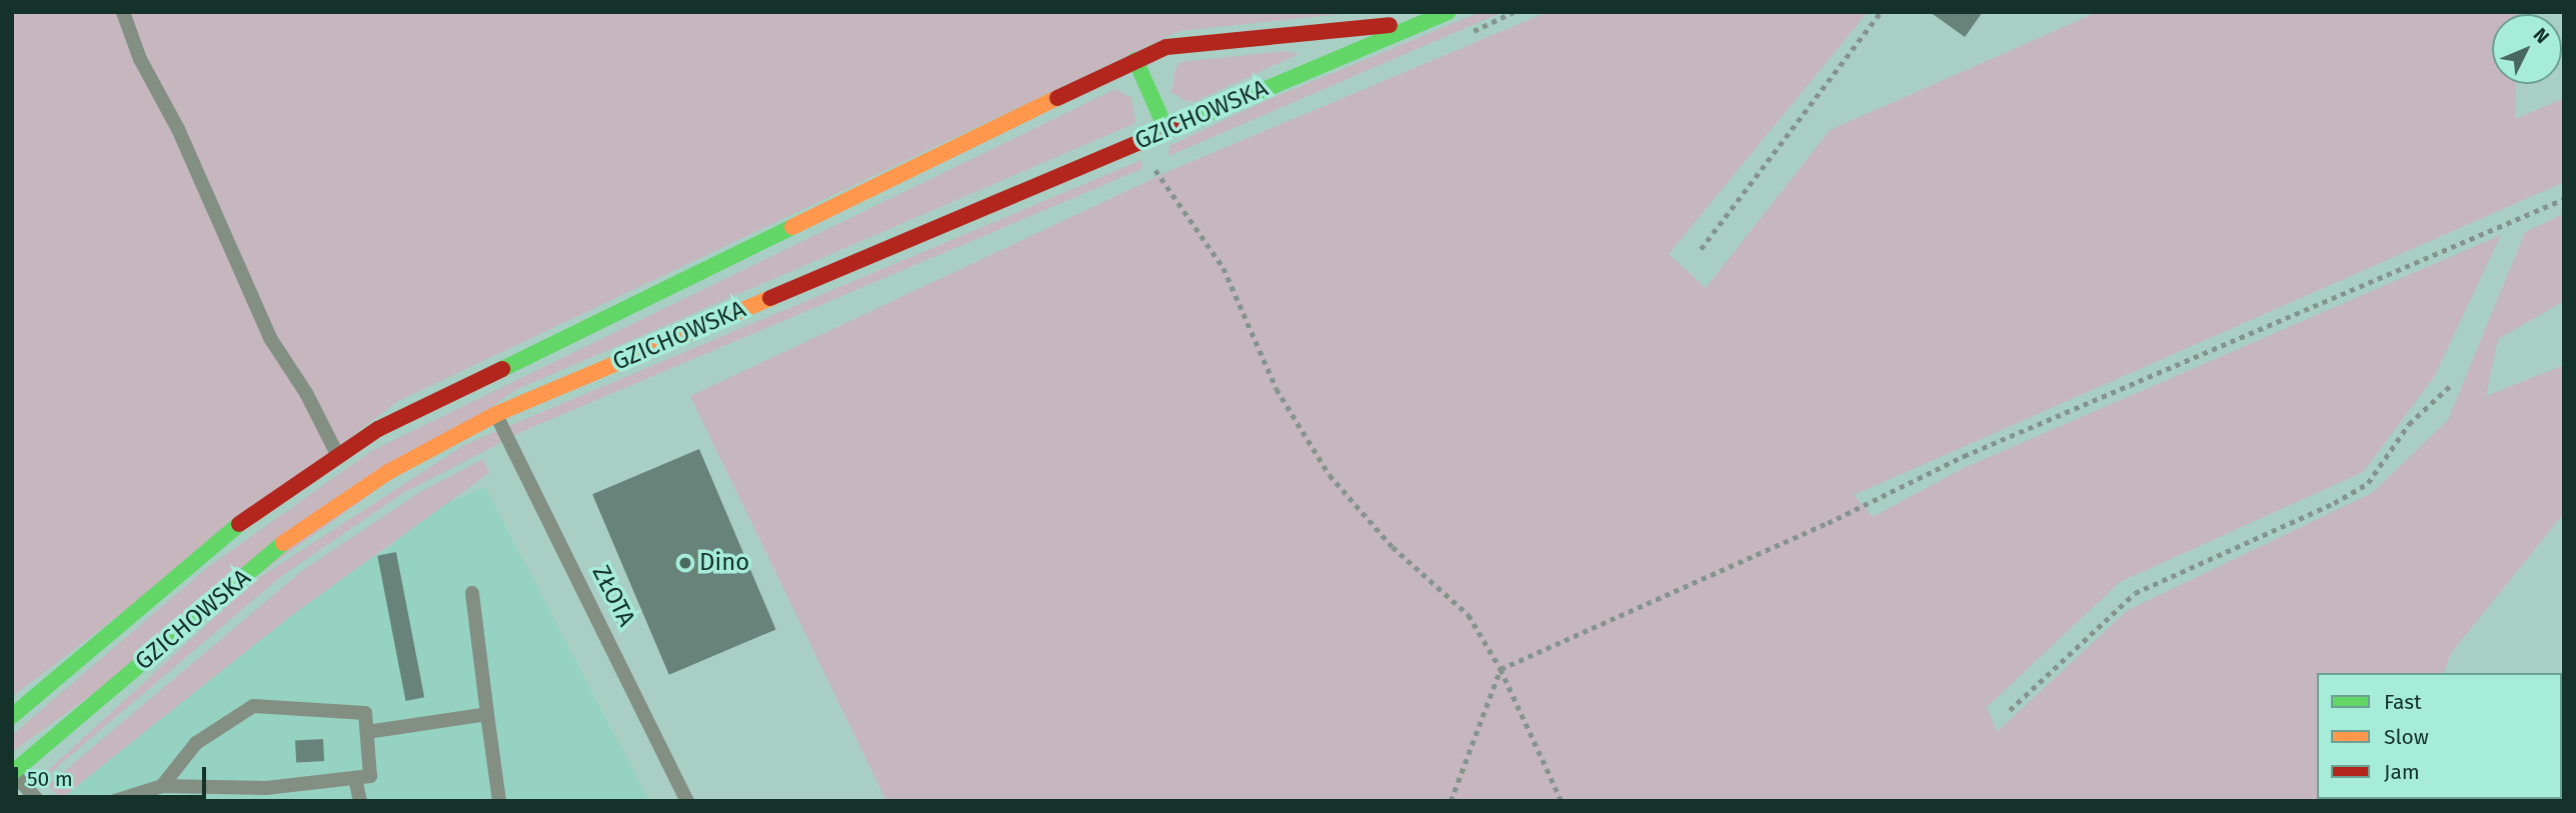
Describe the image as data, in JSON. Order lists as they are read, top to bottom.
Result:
{
  "streets": {
    "street": ["GZICHOWSKA"],
    "lane": ["ZŁOTA"]
  },
  "crossings": [
    ["GZICHOWSKA", "ZŁOTA"]
  ],
  "places": ["Dino"],
  "legend": ["Fast", "Slow", "Jam"],
  "scale_bar": "50 m",
  "north": "top right"
}
